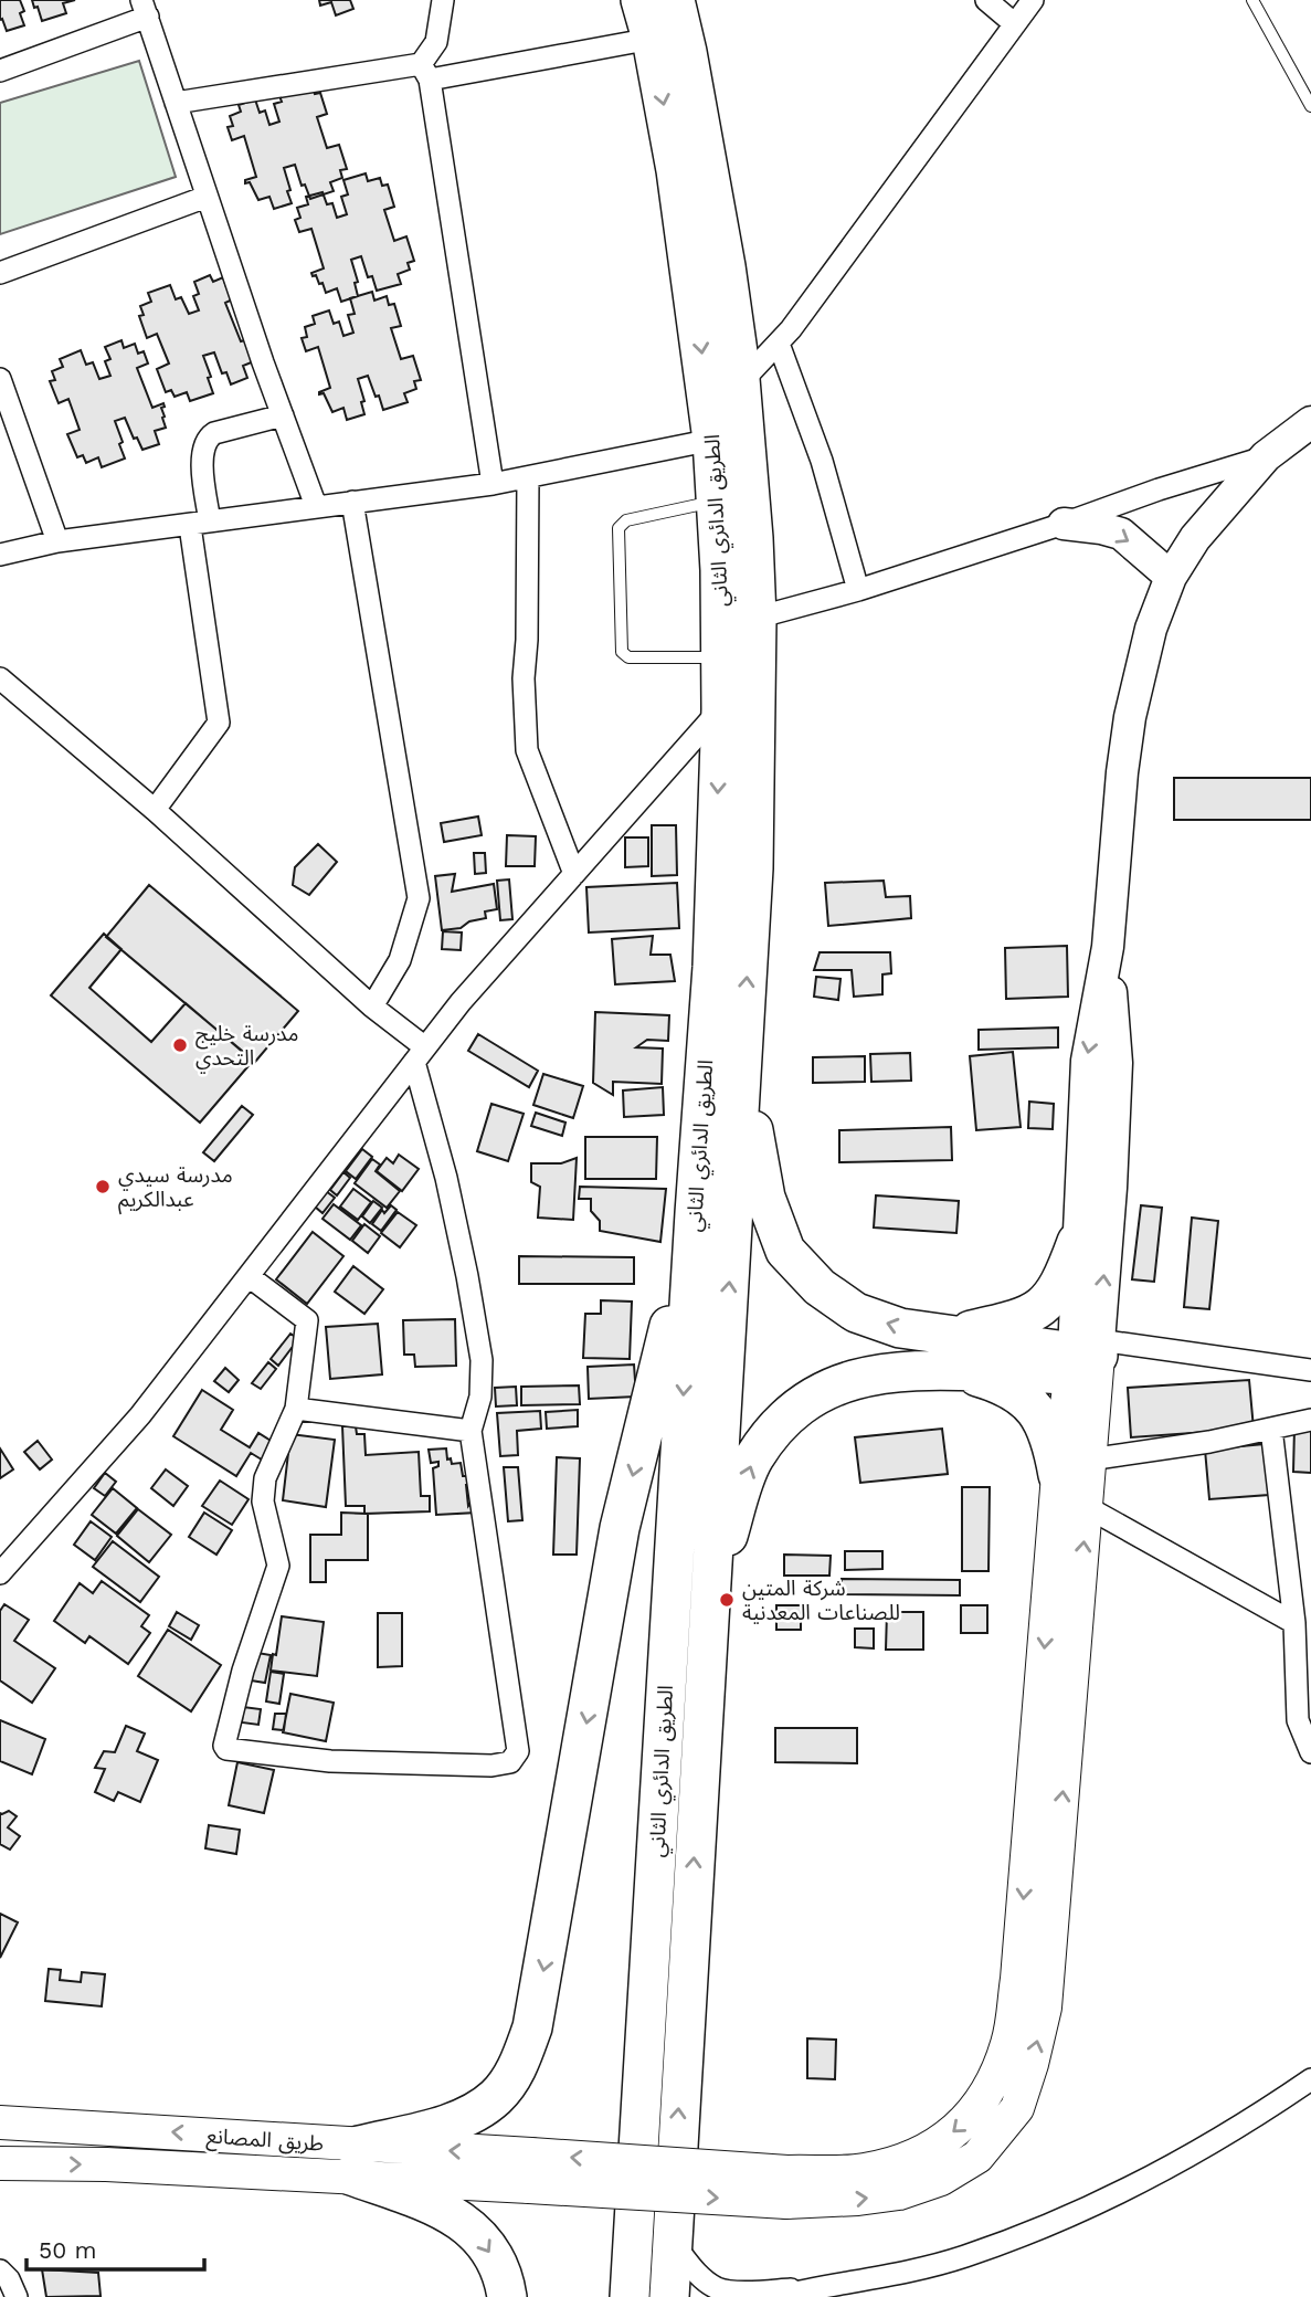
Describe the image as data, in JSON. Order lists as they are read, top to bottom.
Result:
{
  "streets": {
    "highway": ["الطريق الدائري الثاني"],
    "main road": ["طريق المصانع"]
  },
  "places": ["مدرسة خليج التحدي", "مدرسة سيدي عبدالكريم", "شركة المتين للصناعات المعدنية"],
  "scale_bar": "50 m"
}
